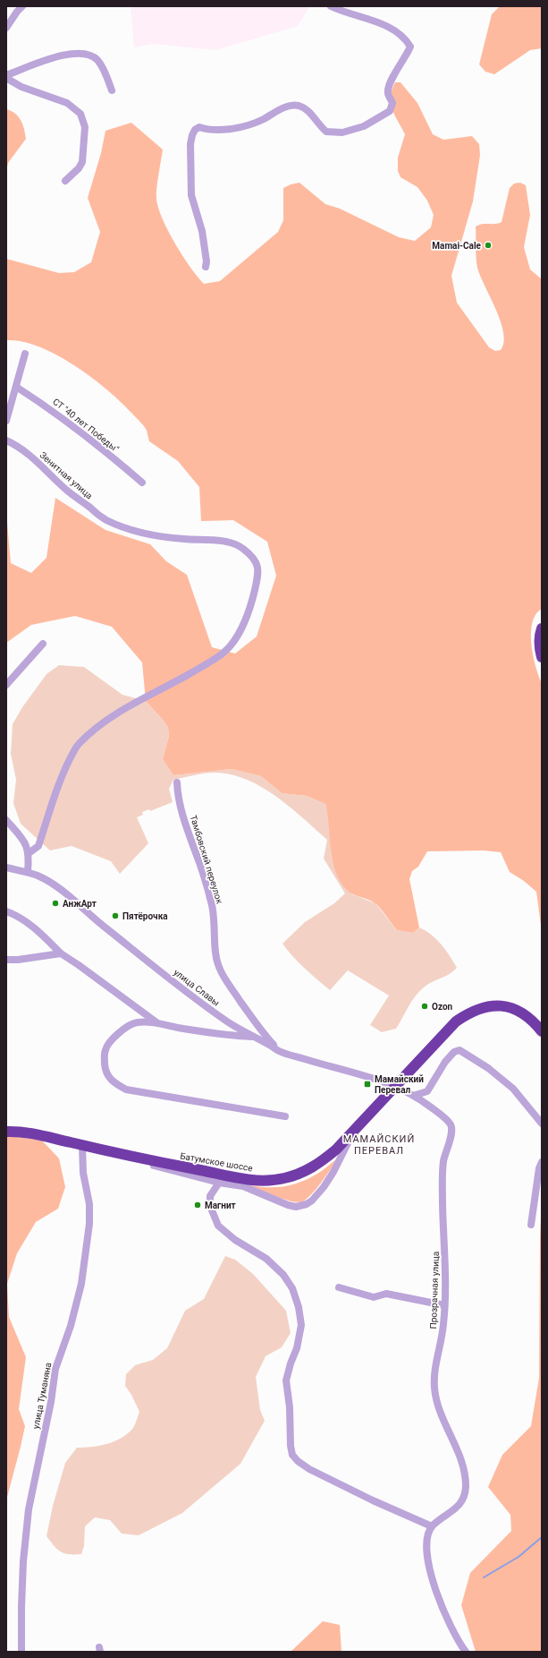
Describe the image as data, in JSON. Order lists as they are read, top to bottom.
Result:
{
  "streets": {
    "highway": ["Батумское шоссе"],
    "street": [
      "СТ \"40 лет Победы\"",
      "Зенитная улица",
      "Тамбовский переулок",
      "улица Славы",
      "Прозрачная улица",
      "улица Туманяна"
    ]
  },
  "crossings": [
    ["Тамбовский переулок", "улица Славы"],
    ["улица Славы", "Батумское шоссе"],
    ["улица Славы", "Прозрачная улица"],
    ["Батумское шоссе", "Прозрачная улица"],
    ["Батумское шоссе", "улица Туманяна"]
  ],
  "districts": ["МАМАЙСКИЙ ПЕРЕВАЛ"],
  "places": {
    "other": [
      "Mamai-Cale",
      "АнжАрт",
      "Пятёрочка",
      "Ozon",
      "Магнит"
    ],
    "transit": ["Мамайский Перевал"]
  }
}
